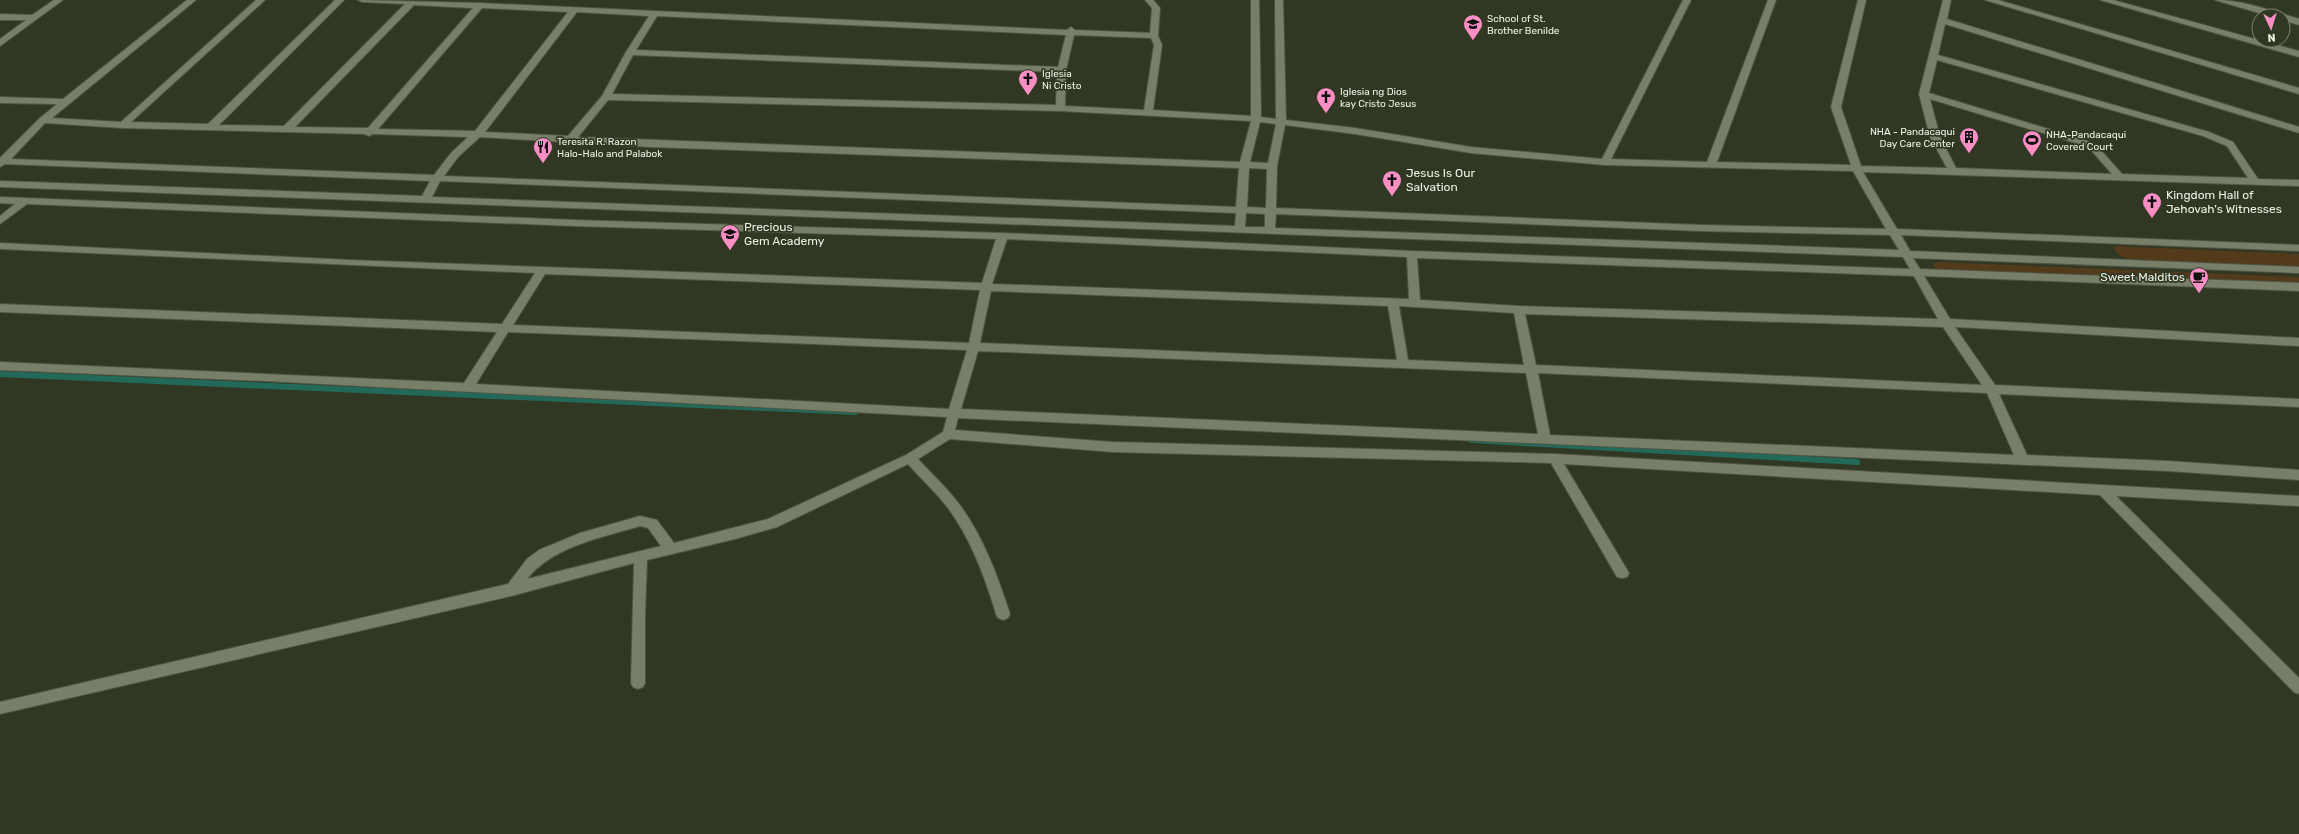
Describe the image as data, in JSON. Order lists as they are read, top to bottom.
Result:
{
  "places": {
    "school or university": ["School of St. Brother Benilde", "Precious Gem Academy"],
    "church": [
      "Iglesia Ni Cristo",
      "Iglesia ng Dios kay Cristo Jesus",
      "Jesus Is Our Salvation",
      "Kingdom Hall of Jehovah's Witnesses"
    ],
    "building": ["NHA - Pandacaqui Day Care Center"],
    "sports": ["NHA-Pandacaqui Covered Court"],
    "restaurant": ["Teresita R. Razon Halo-Halo and Palabok"],
    "cafe": ["Sweet Malditos"]
  },
  "north": "bottom"
}
